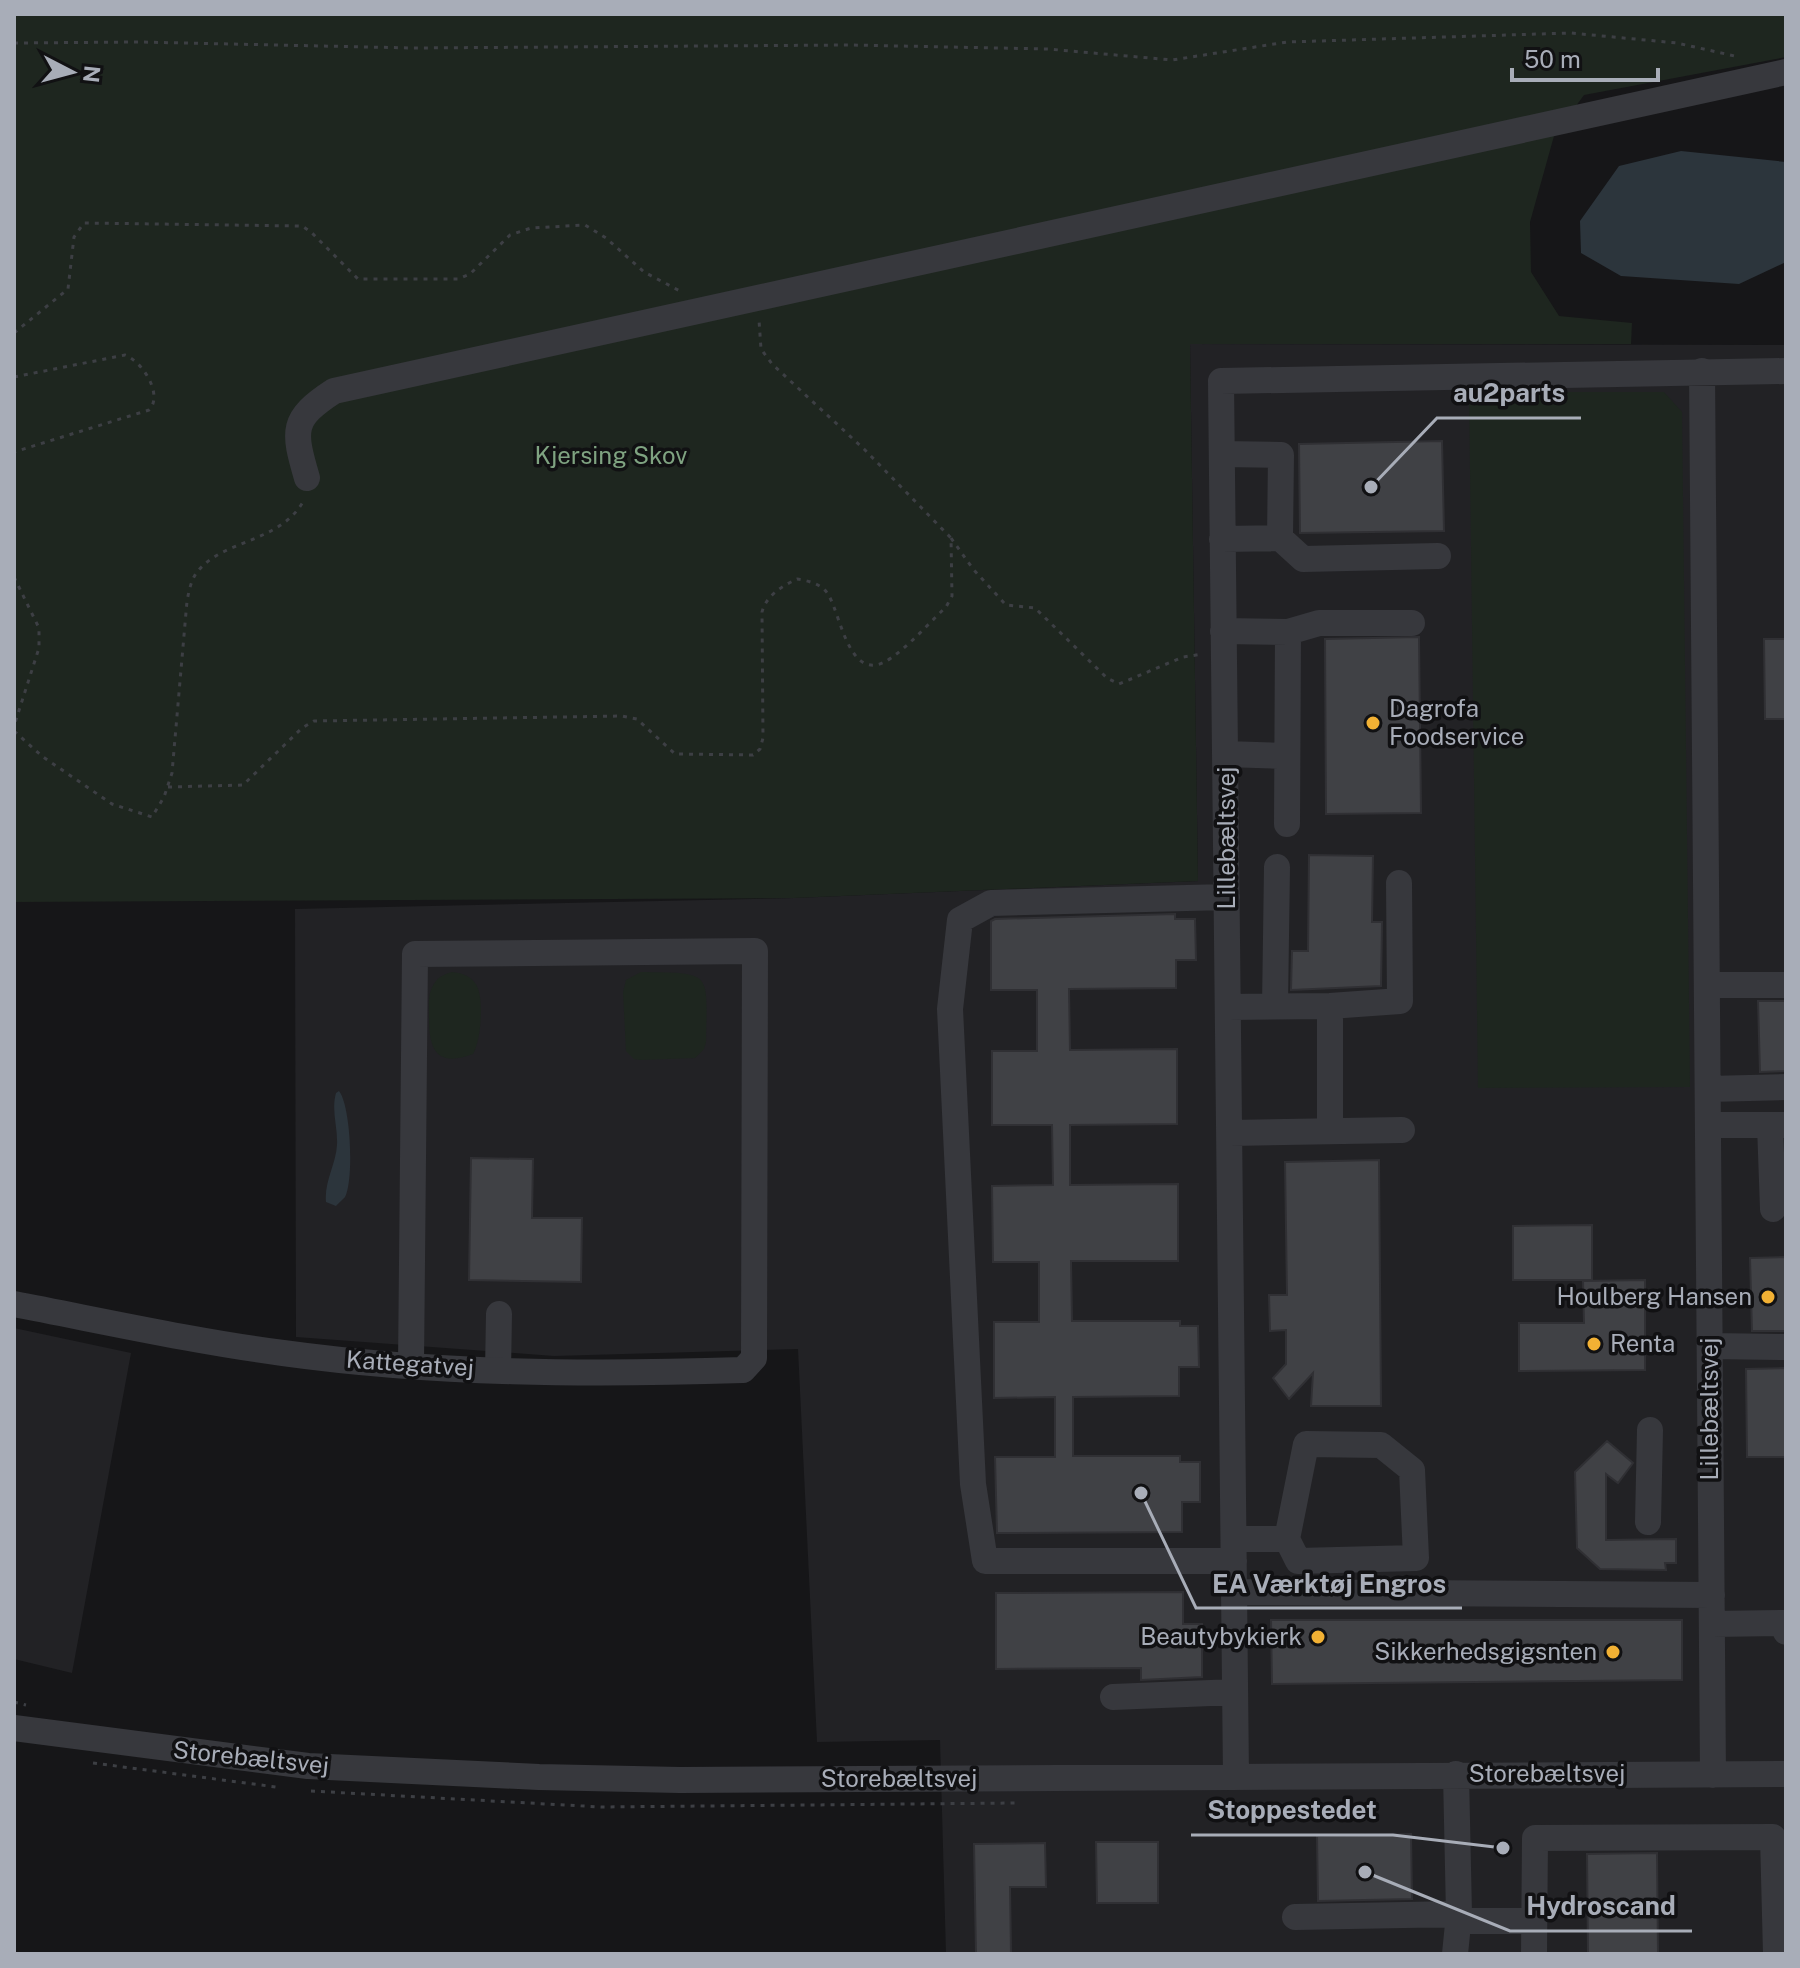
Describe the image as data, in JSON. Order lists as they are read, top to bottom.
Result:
{
  "streets": {
    "street": ["Lillebæltsvej", "Kattegatvej", "Storebæltsvej"]
  },
  "crossings": [
    ["Lillebæltsvej", "Storebæltsvej"]
  ],
  "parks": ["Kjersing Skov"],
  "places": [
    "au2parts",
    "Dagrofa Foodservice",
    "Houlberg Hansen",
    "Renta",
    "EA Værktøj Engros",
    "Beautybykierk",
    "Sikkerhedsgigsnten",
    "Stoppestedet",
    "Hydroscand"
  ],
  "scale_bar": "50 m",
  "north": "right"
}
